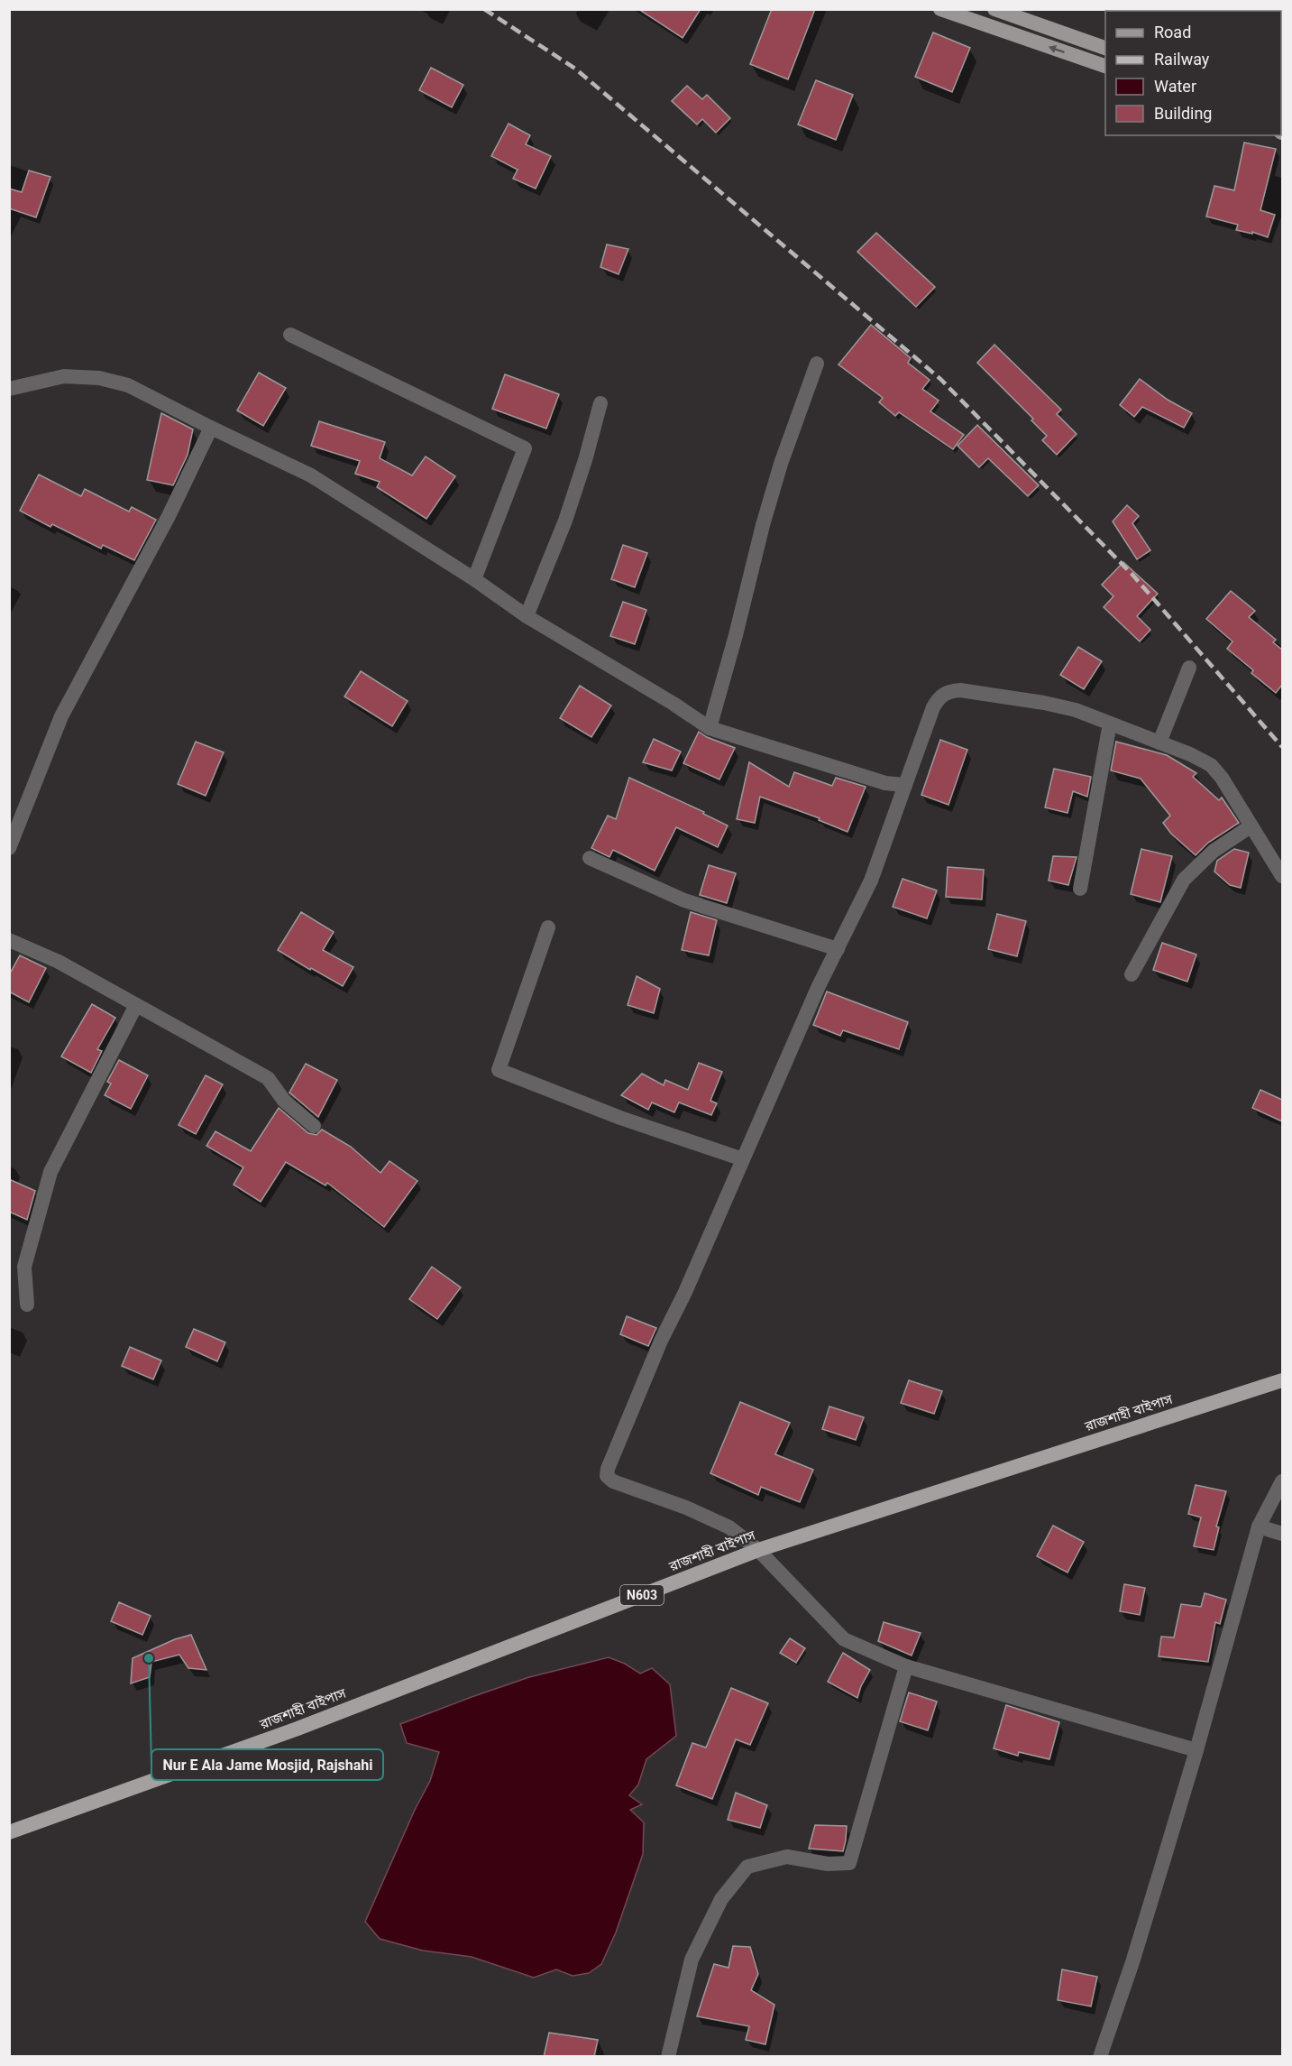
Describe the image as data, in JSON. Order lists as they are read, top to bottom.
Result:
{
  "streets": {
    "highway": ["রাজশাহী বাইপাস", "N603"]
  },
  "places": ["Nur E Ala Jame Mosjid, Rajshahi"],
  "legend": [
    "Road",
    "Railway",
    "Water",
    "Building"
  ]
}
